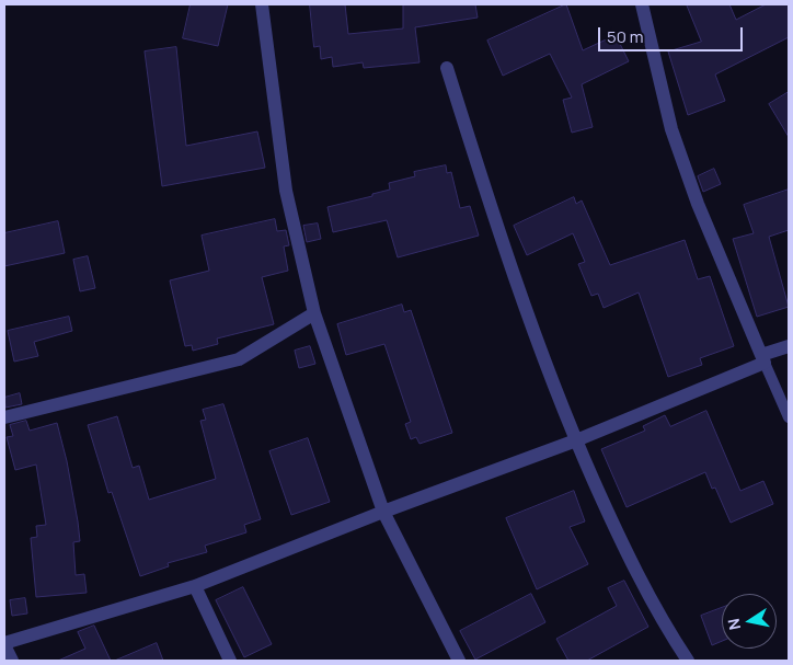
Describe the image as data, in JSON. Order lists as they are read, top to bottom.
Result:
{
  "scale_bar": "50 m",
  "north": "left"
}
